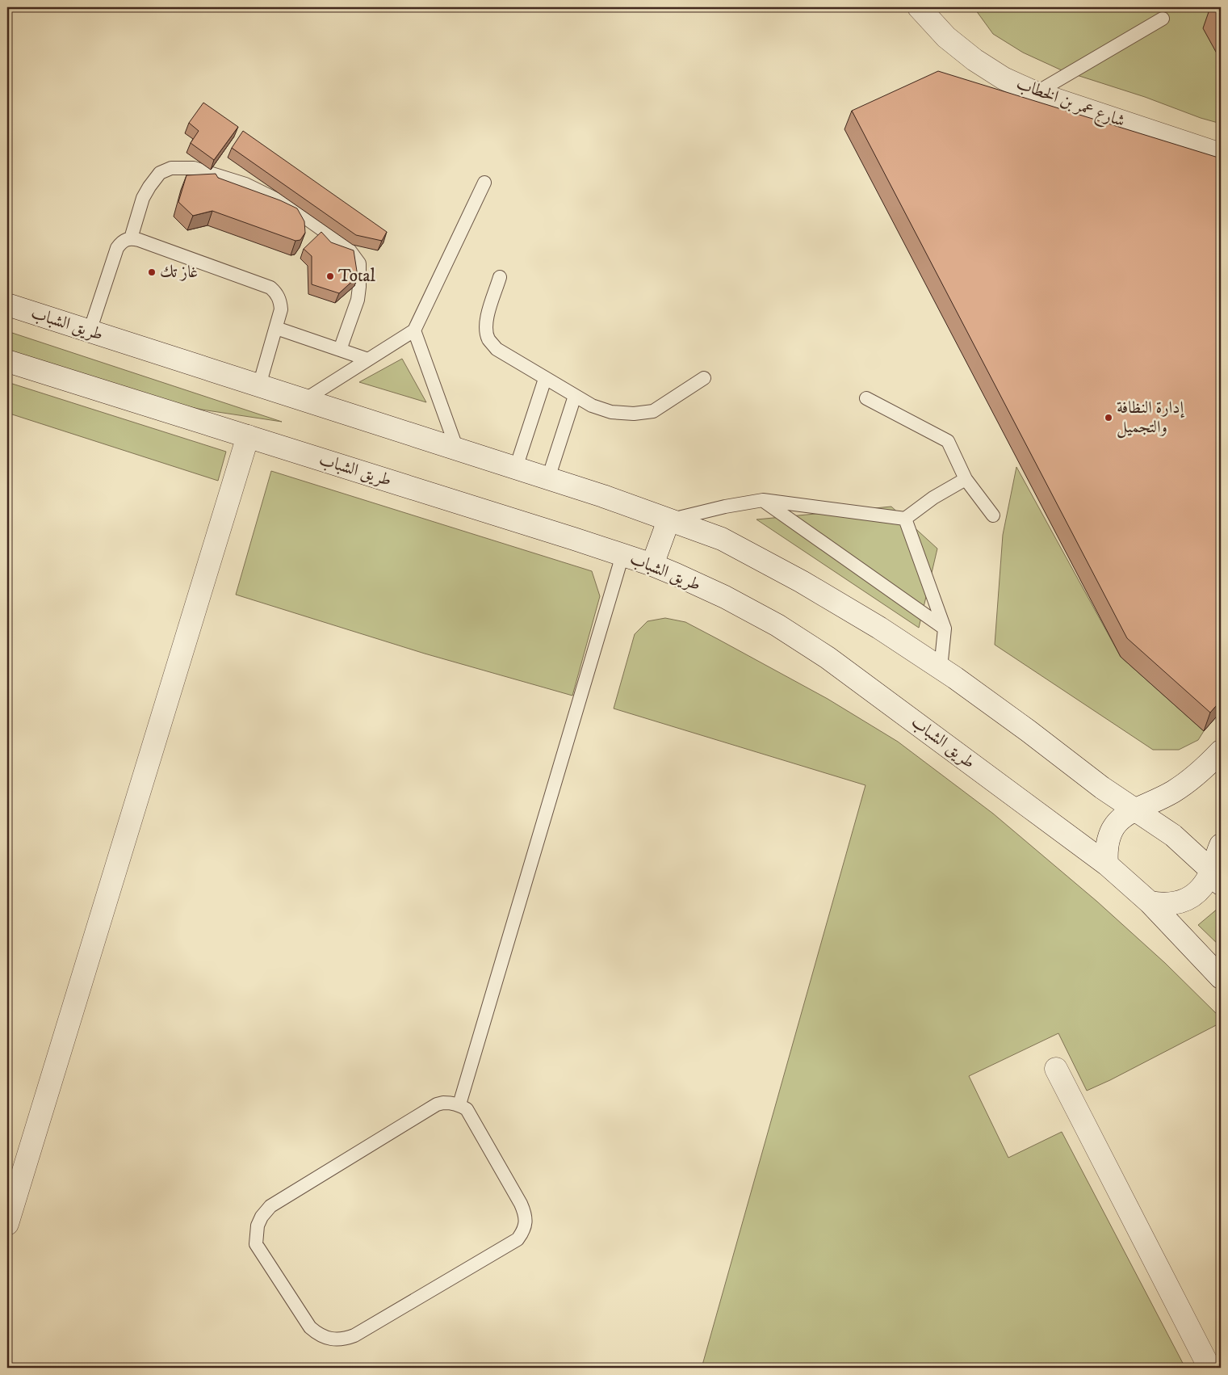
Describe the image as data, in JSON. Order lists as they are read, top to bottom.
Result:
{
  "streets": {
    "main road": ["شارع عمر بن الخطاب", "طريق الشباب"]
  },
  "places": ["غاز تك", "Total", "إدارة النظافة والتجميل"]
}
